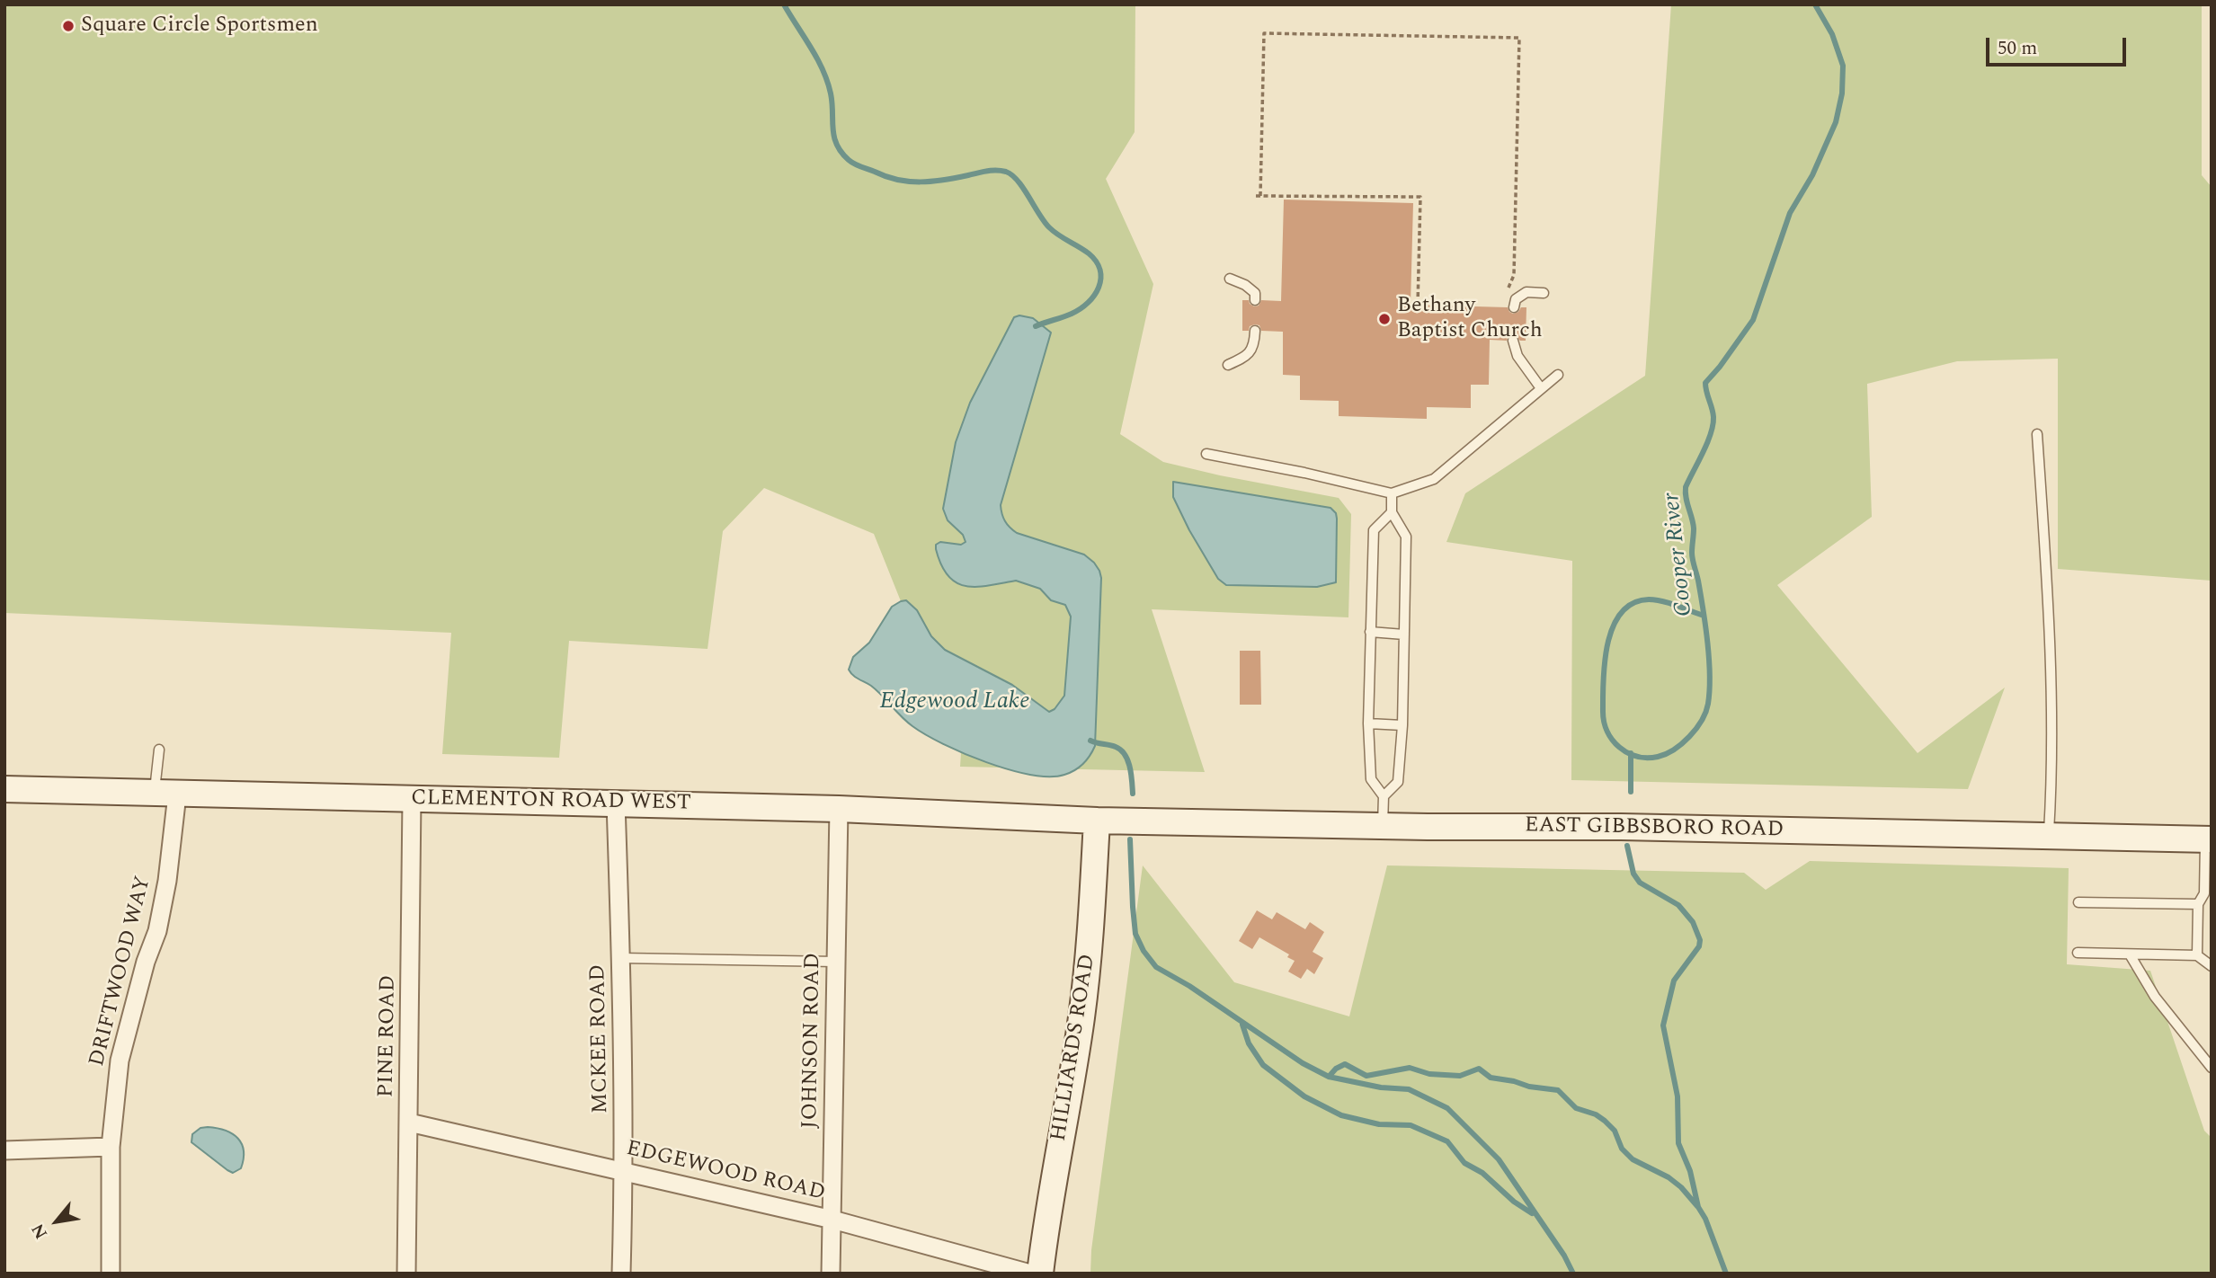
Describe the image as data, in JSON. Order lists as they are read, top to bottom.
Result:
{
  "streets": {
    "main road": ["CLEMENTON ROAD WEST", "EAST GIBBSBORO ROAD", "HILLIARDS ROAD"],
    "street": [
      "DRIFTWOOD WAY",
      "PINE ROAD",
      "MCKEE ROAD",
      "JOHNSON ROAD",
      "EDGEWOOD ROAD"
    ]
  },
  "crossings": [
    ["CLEMENTON ROAD WEST", "EAST GIBBSBORO ROAD"],
    ["CLEMENTON ROAD WEST", "DRIFTWOOD WAY"],
    ["CLEMENTON ROAD WEST", "PINE ROAD"],
    ["CLEMENTON ROAD WEST", "MCKEE ROAD"],
    ["CLEMENTON ROAD WEST", "JOHNSON ROAD"],
    ["CLEMENTON ROAD WEST", "HILLIARDS ROAD"],
    ["EAST GIBBSBORO ROAD", "HILLIARDS ROAD"],
    ["PINE ROAD", "EDGEWOOD ROAD"],
    ["MCKEE ROAD", "EDGEWOOD ROAD"],
    ["JOHNSON ROAD", "EDGEWOOD ROAD"]
  ],
  "water": ["Cooper River", "Edgewood Lake"],
  "places": ["Square Circle Sportsmen", "Bethany Baptist Church"],
  "scale_bar": "50 m",
  "north": "bottom left"
}
